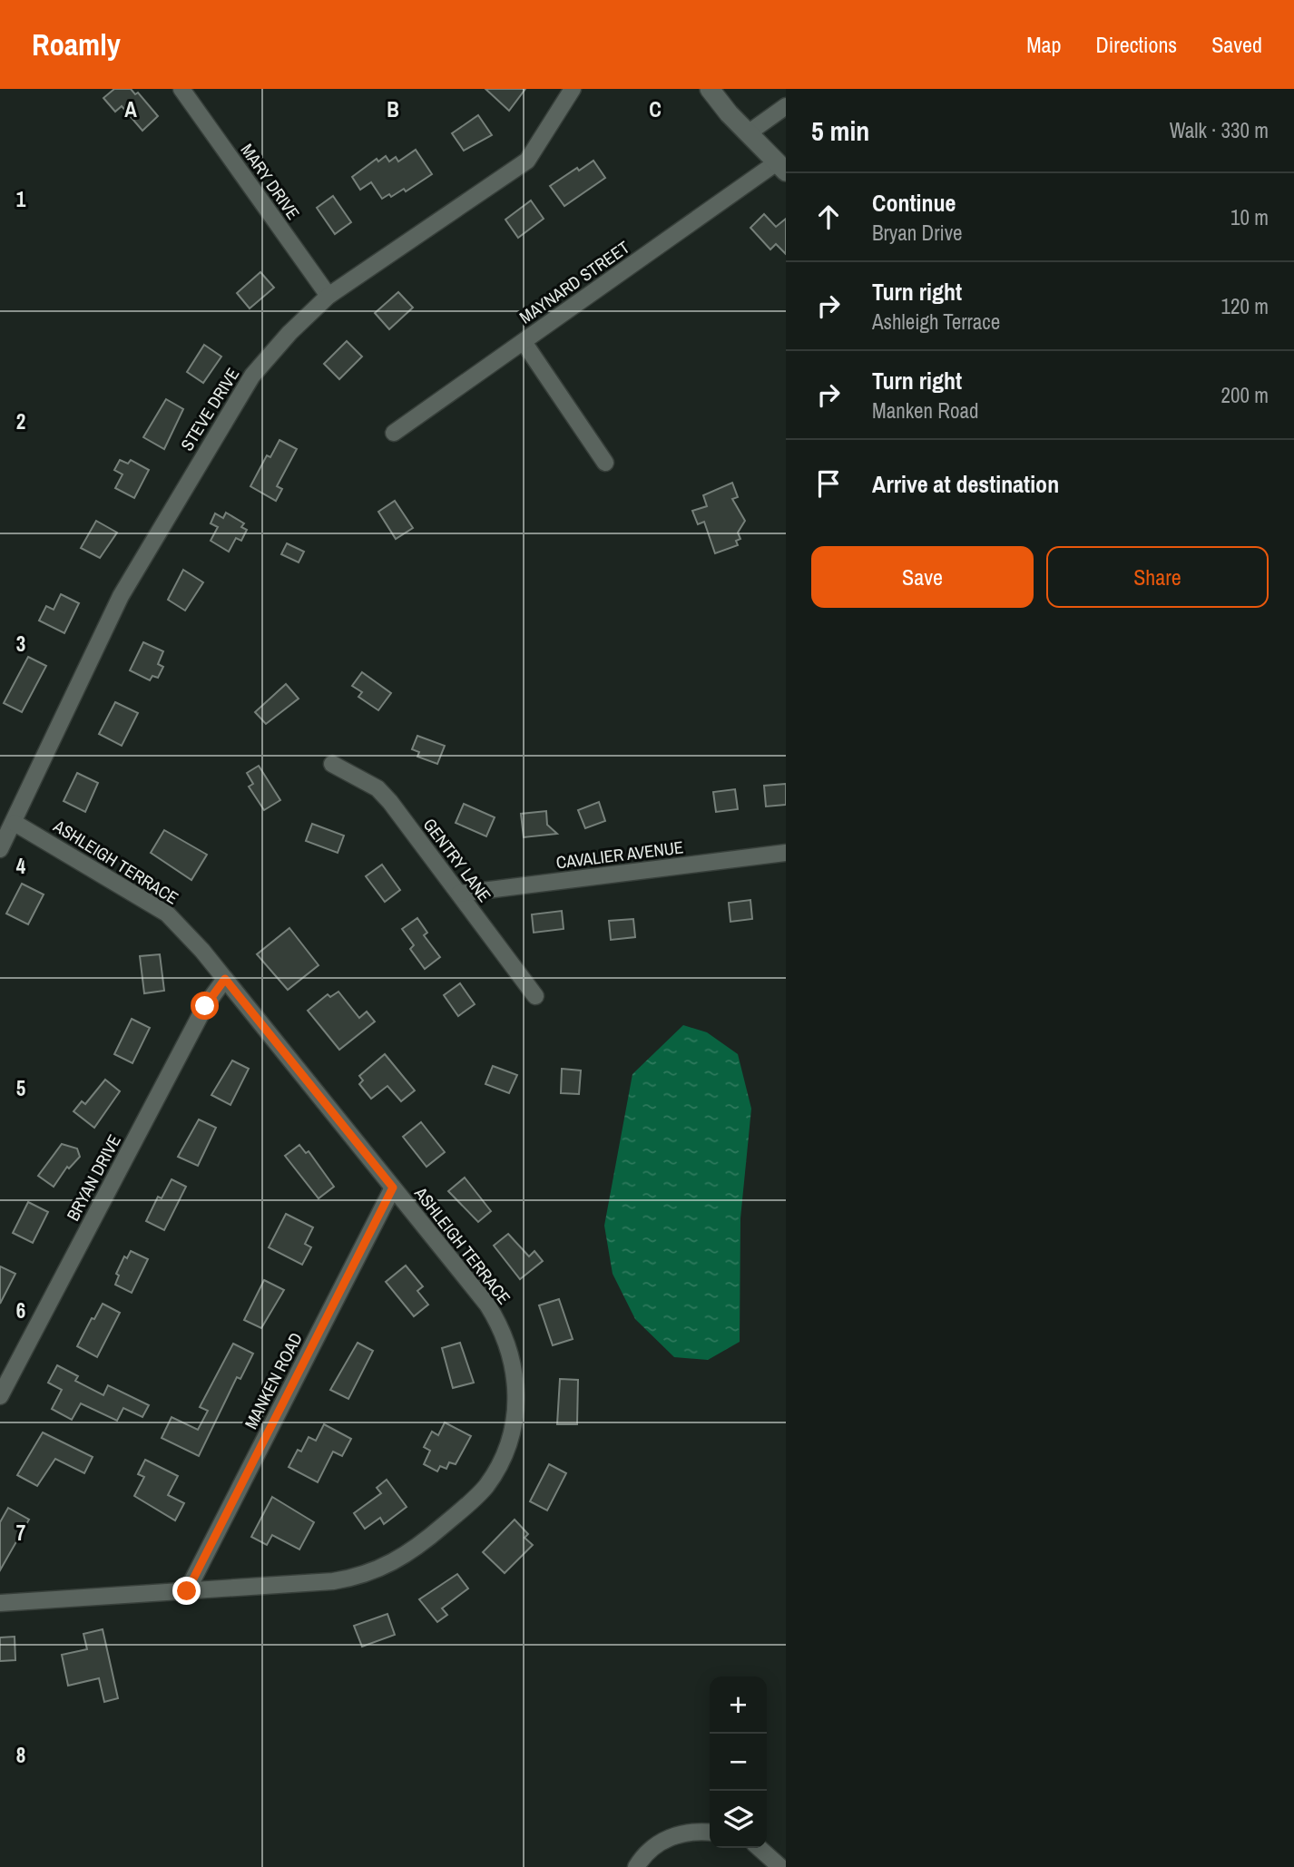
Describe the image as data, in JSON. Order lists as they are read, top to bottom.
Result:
{
  "streets": {
    "street": [
      "MARY DRIVE",
      "MAYNARD STREET",
      "STEVE DRIVE",
      "CAVALIER AVENUE",
      "GENTRY LANE",
      "ASHLEIGH TERRACE",
      "BRYAN DRIVE",
      "MANKEN ROAD"
    ]
  },
  "crossings": [
    ["MARY DRIVE", "STEVE DRIVE"],
    ["STEVE DRIVE", "ASHLEIGH TERRACE"],
    ["CAVALIER AVENUE", "GENTRY LANE"],
    ["ASHLEIGH TERRACE", "BRYAN DRIVE"],
    ["ASHLEIGH TERRACE", "MANKEN ROAD"]
  ],
  "page": {
    "header": "Roamly",
    "nav": ["Map", "Directions", "Saved"],
    "heading": ["5 min", "Walk · 330 m"],
    "list": [
      ["Continue", "Bryan Drive", "10 m"],
      ["Turn right", "Ashleigh Terrace", "120 m"],
      ["Turn right", "Manken Road", "200 m"],
      "Arrive at destination"
    ],
    "buttons": ["Save", "Share"],
    "map_buttons": ["+", "−"]
  },
  "grid": {
    "columns": ["A", "B", "C"],
    "rows": [
      "1",
      "2",
      "3",
      "4",
      "5",
      "6",
      "7",
      "8"
    ]
  }
}
